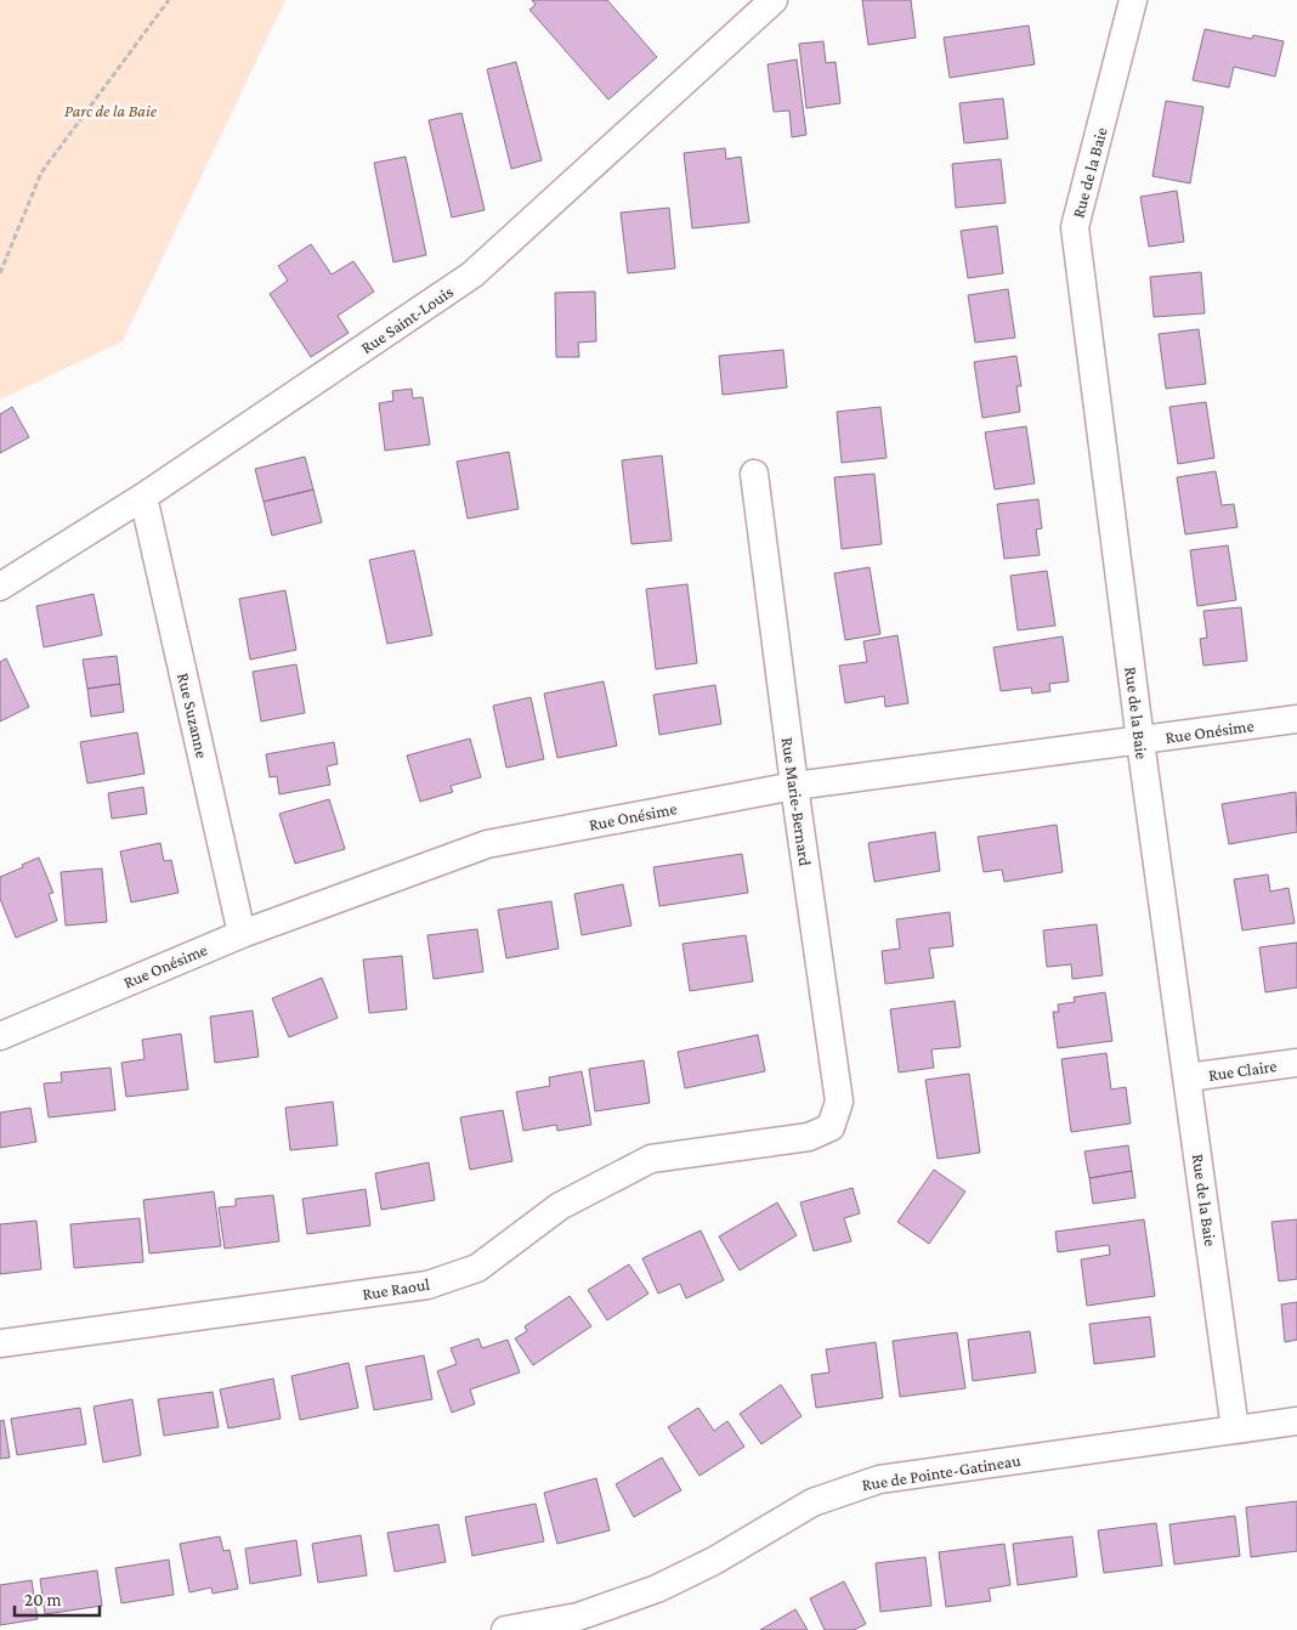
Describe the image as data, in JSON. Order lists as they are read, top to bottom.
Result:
{
  "streets": {
    "street": [
      "Rue de la Baie",
      "Rue Saint-Louis",
      "Rue Suzanne",
      "Rue Onésime",
      "Rue Marie-Bernard",
      "Rue Claire",
      "Rue Raoul",
      "Rue de Pointe-Gatineau"
    ]
  },
  "crossings": [
    ["Rue de la Baie", "Rue Onésime"],
    ["Rue de la Baie", "Rue Claire"],
    ["Rue de la Baie", "Rue de Pointe-Gatineau"],
    ["Rue Saint-Louis", "Rue Suzanne"],
    ["Rue Suzanne", "Rue Onésime"],
    ["Rue Onésime", "Rue Marie-Bernard"],
    ["Rue Marie-Bernard", "Rue Raoul"]
  ],
  "parks": ["Parc de la Baie"],
  "scale_bar": "20 m"
}
